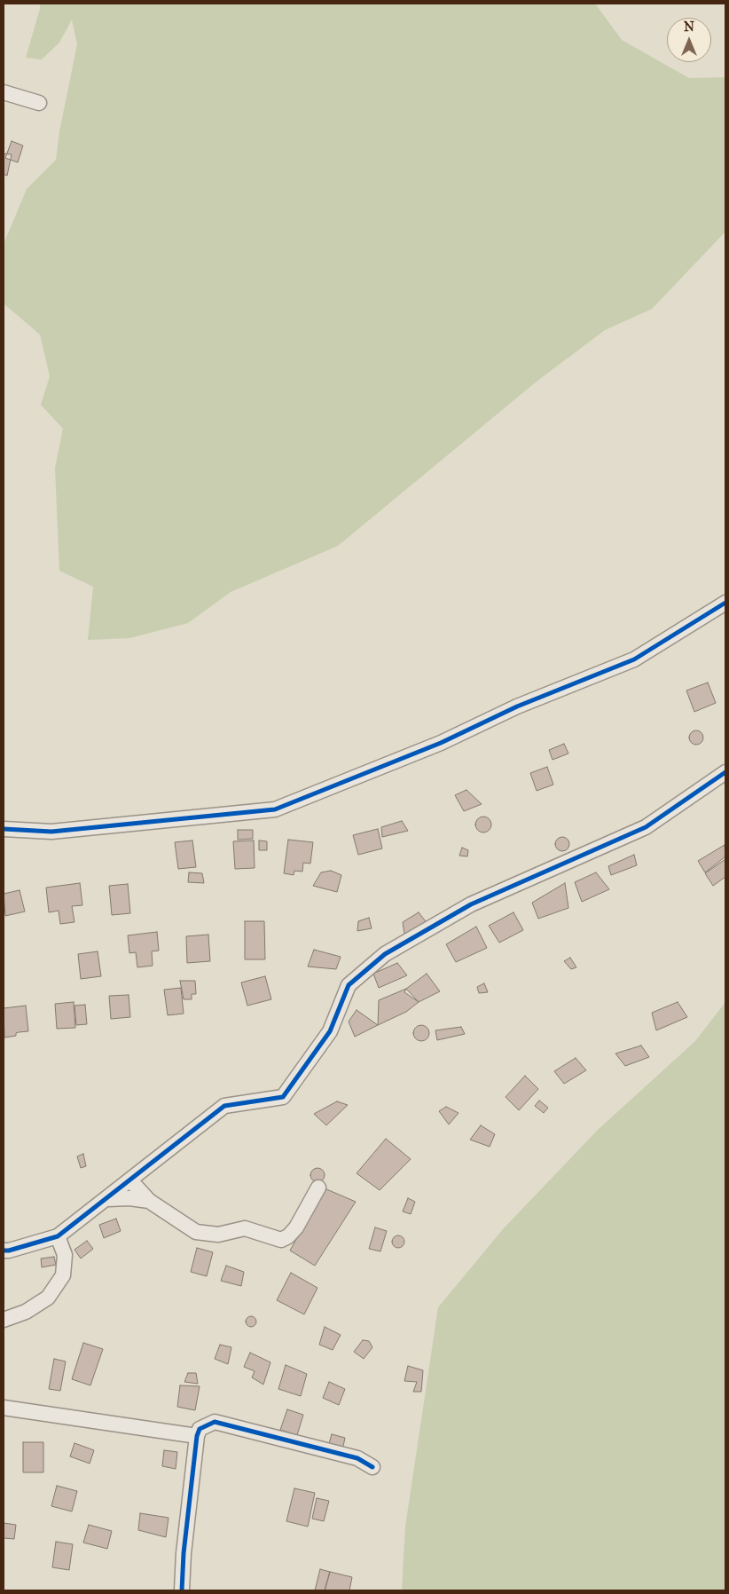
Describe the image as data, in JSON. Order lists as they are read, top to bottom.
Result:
{
  "north": "top"
}
